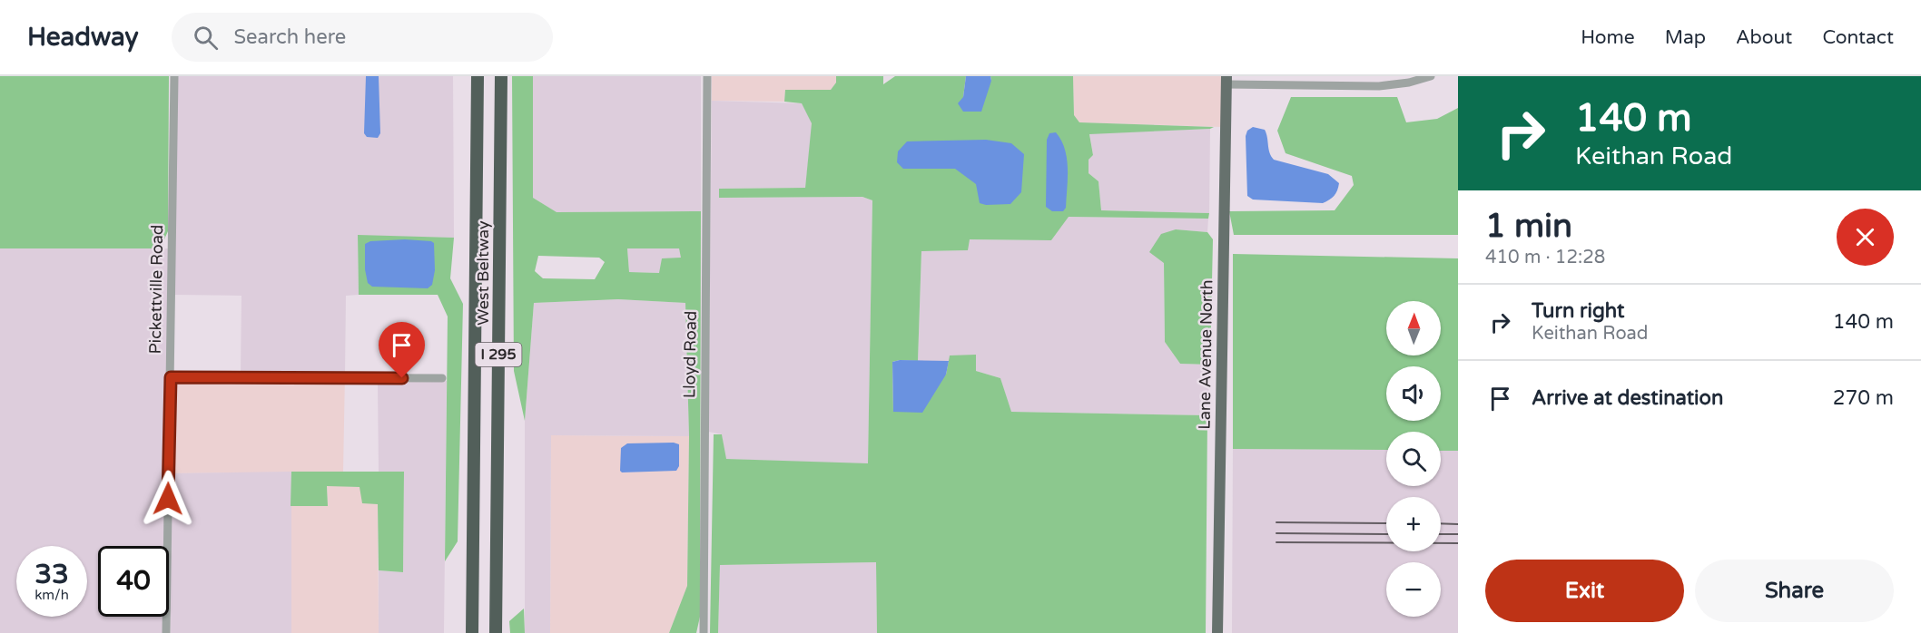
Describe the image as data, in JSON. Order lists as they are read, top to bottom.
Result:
{
  "streets": {
    "highway": ["West Beltway", "I 295"],
    "main road": ["Lane Avenue North"],
    "street": ["Pickettville Road", "Lloyd Road"]
  },
  "north": "top",
  "page": {
    "header": "Headway",
    "search": "Search here",
    "nav": [
      "Home",
      "Map",
      "About",
      "Contact"
    ],
    "turn": ["140 m", "Keithan Road"],
    "heading": ["1 min", "410 m · 12:28"],
    "list": [
      {
        "name": "Turn right",
        "note": "Keithan Road",
        "value": "140 m"
      },
      {
        "name": "Arrive at destination",
        "value": "270 m"
      }
    ],
    "map_buttons": ["+", "−"],
    "speed": "33 km/h",
    "limit": "40",
    "buttons": ["Exit", "Share"]
  }
}
